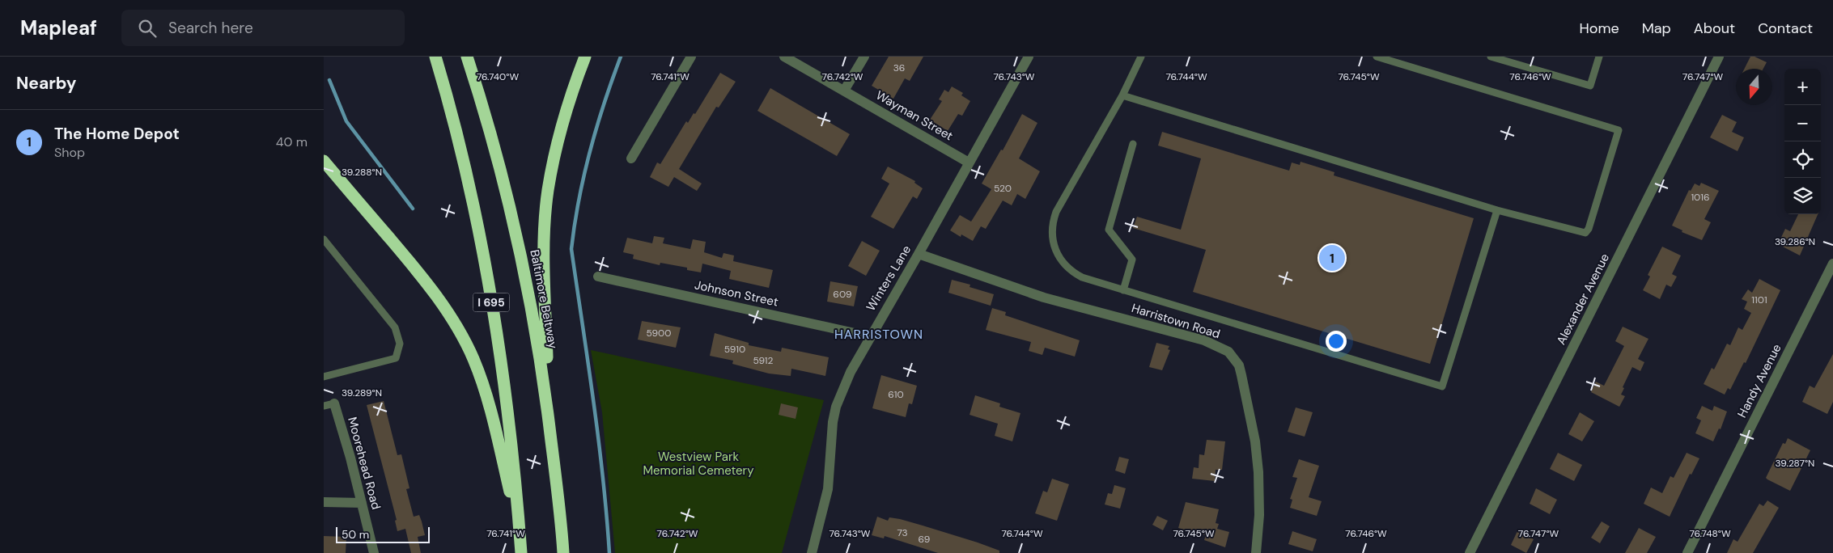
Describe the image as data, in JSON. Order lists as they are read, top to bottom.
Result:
{
  "streets": {
    "highway": ["Baltimore Beltway", "I 695"],
    "street": [
      "Wayman Street",
      "Winters Lane",
      "Johnson Street",
      "Alexander Avenue",
      "Harristown Road",
      "Handy Avenue",
      "Moorehead Road"
    ]
  },
  "crossings": [
    ["Wayman Street", "Winters Lane"],
    ["Winters Lane", "Johnson Street"],
    ["Winters Lane", "Harristown Road"]
  ],
  "districts": ["HARRISTOWN"],
  "parks": ["Westview Park Memorial Cemetery"],
  "house_numbers": [
    "36",
    "520",
    "1016",
    "609",
    "1101",
    "5900",
    "5910",
    "5912",
    "610",
    "73",
    "69"
  ],
  "scale_bar": "50 m",
  "north": "bottom",
  "page": {
    "header": "Mapleaf",
    "search": "Search here",
    "nav": [
      "Home",
      "Map",
      "About",
      "Contact"
    ],
    "heading": "Nearby",
    "map_buttons": ["+", "−"],
    "list": [
      {
        "mark": "1",
        "name": "The Home Depot",
        "note": "Shop",
        "value": "40 m"
      }
    ],
    "pins": "1",
    "scale": "50 m"
  },
  "coordinates": [
    "76.743°W",
    "76.745°W",
    "76.746°W",
    "76.747°W",
    "76.740°W",
    "76.741°W",
    "76.742°W",
    "76.744°W",
    "39.288°N",
    "39.286°N",
    "39.289°N",
    "39.287°N",
    "76.748°W"
  ]
}
